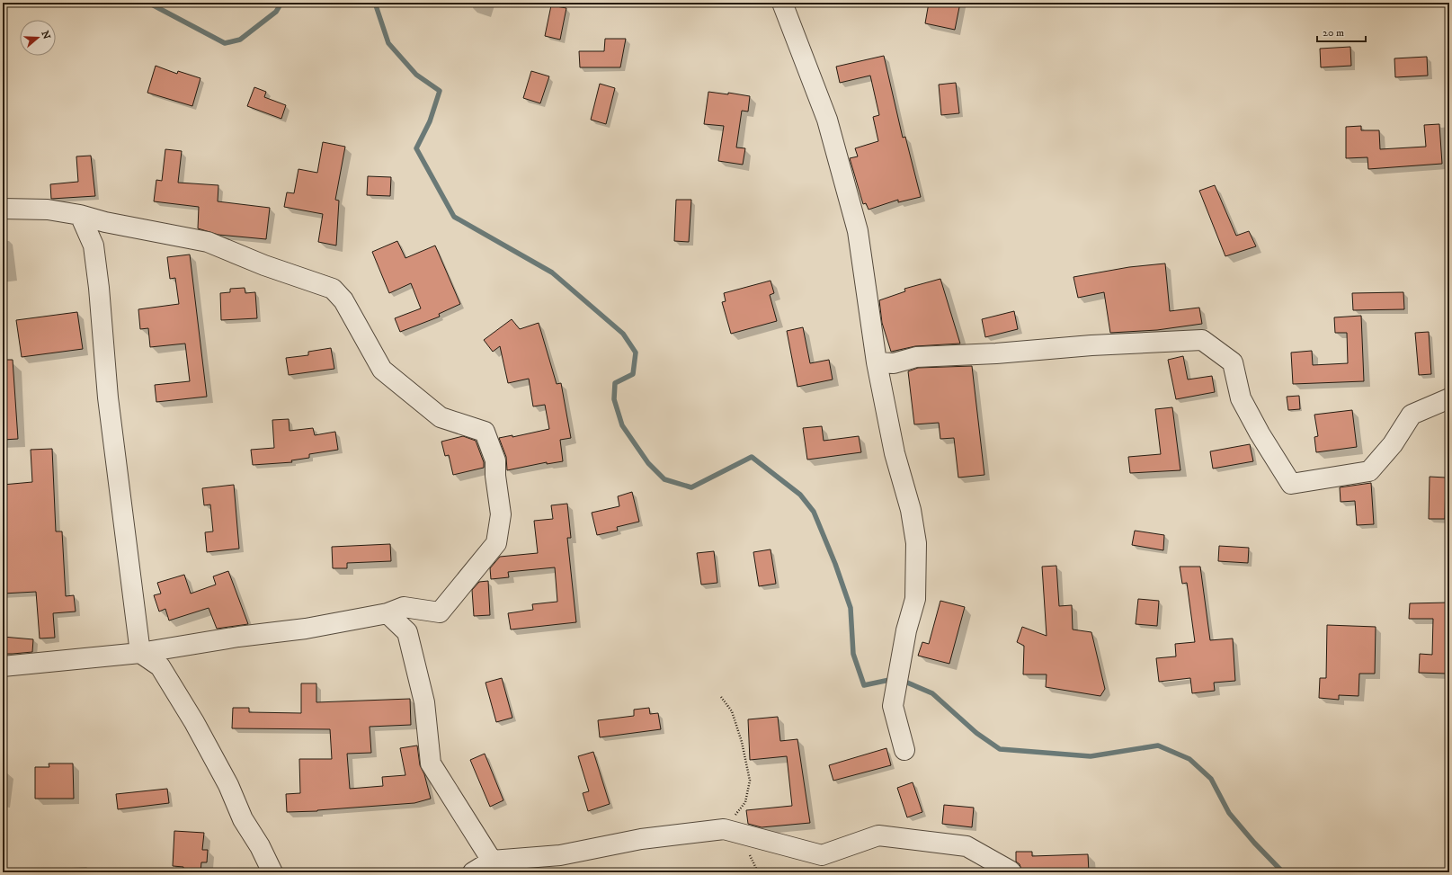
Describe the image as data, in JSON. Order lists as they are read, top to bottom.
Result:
{
  "scale_bar": "20 m",
  "north": "right"
}
